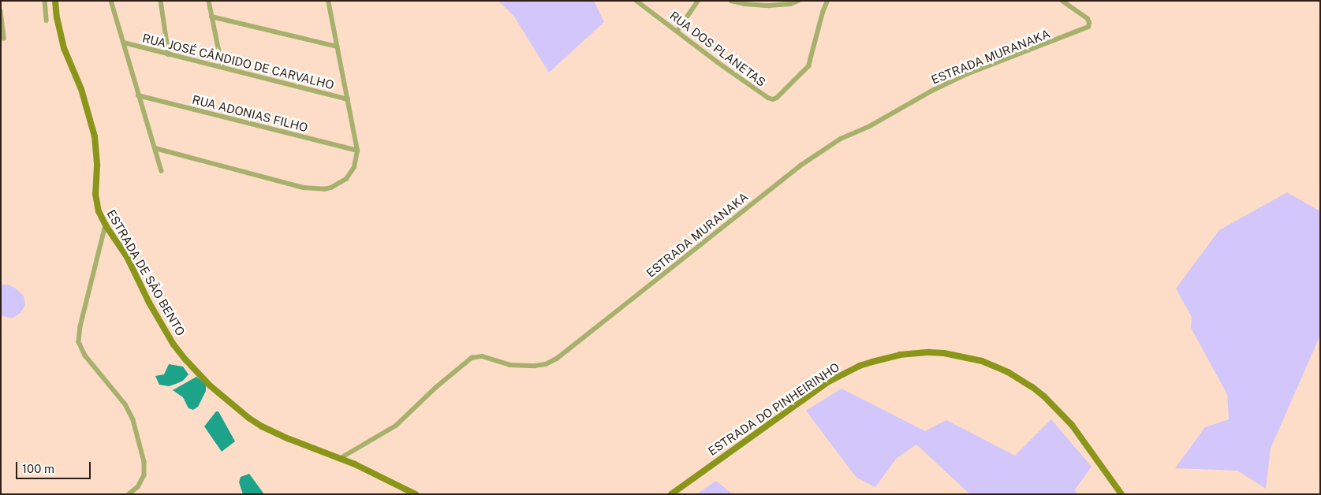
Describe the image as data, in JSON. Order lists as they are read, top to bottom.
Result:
{
  "streets": {
    "street": [
      "RUA DOS PLANETAS",
      "ESTRADA MURANAKA",
      "RUA JOSÉ CÂNDIDO DE CARVALHO",
      "RUA ADONIAS FILHO",
      "ESTRADA DE SÃO BENTO",
      "ESTRADA DO PINHEIRINHO"
    ]
  },
  "crossings": [
    ["ESTRADA MURANAKA", "ESTRADA DE SÃO BENTO"]
  ],
  "scale_bar": "100 m"
}
